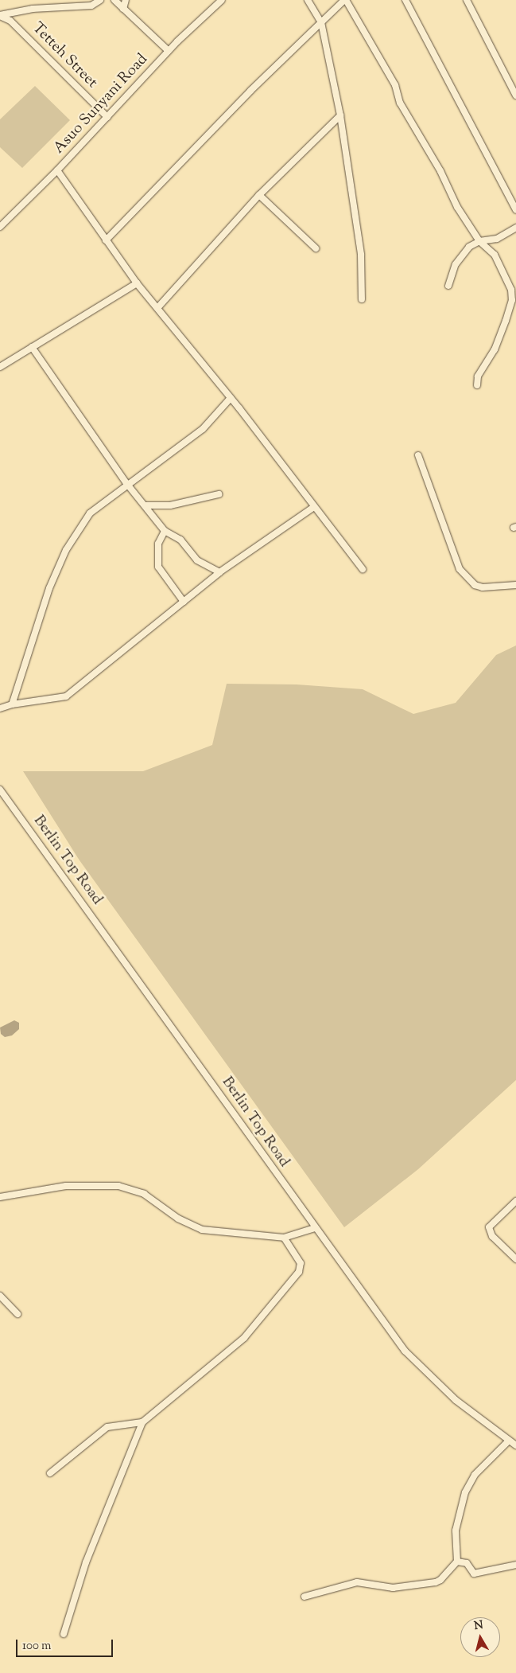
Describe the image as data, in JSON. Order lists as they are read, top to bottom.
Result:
{
  "streets": {
    "street": ["Tetteh Street", "Asuo Sunyani Road", "Berlin Top Road"]
  },
  "crossings": [
    ["Tetteh Street", "Asuo Sunyani Road"]
  ],
  "scale_bar": "100 m",
  "north": "top"
}
